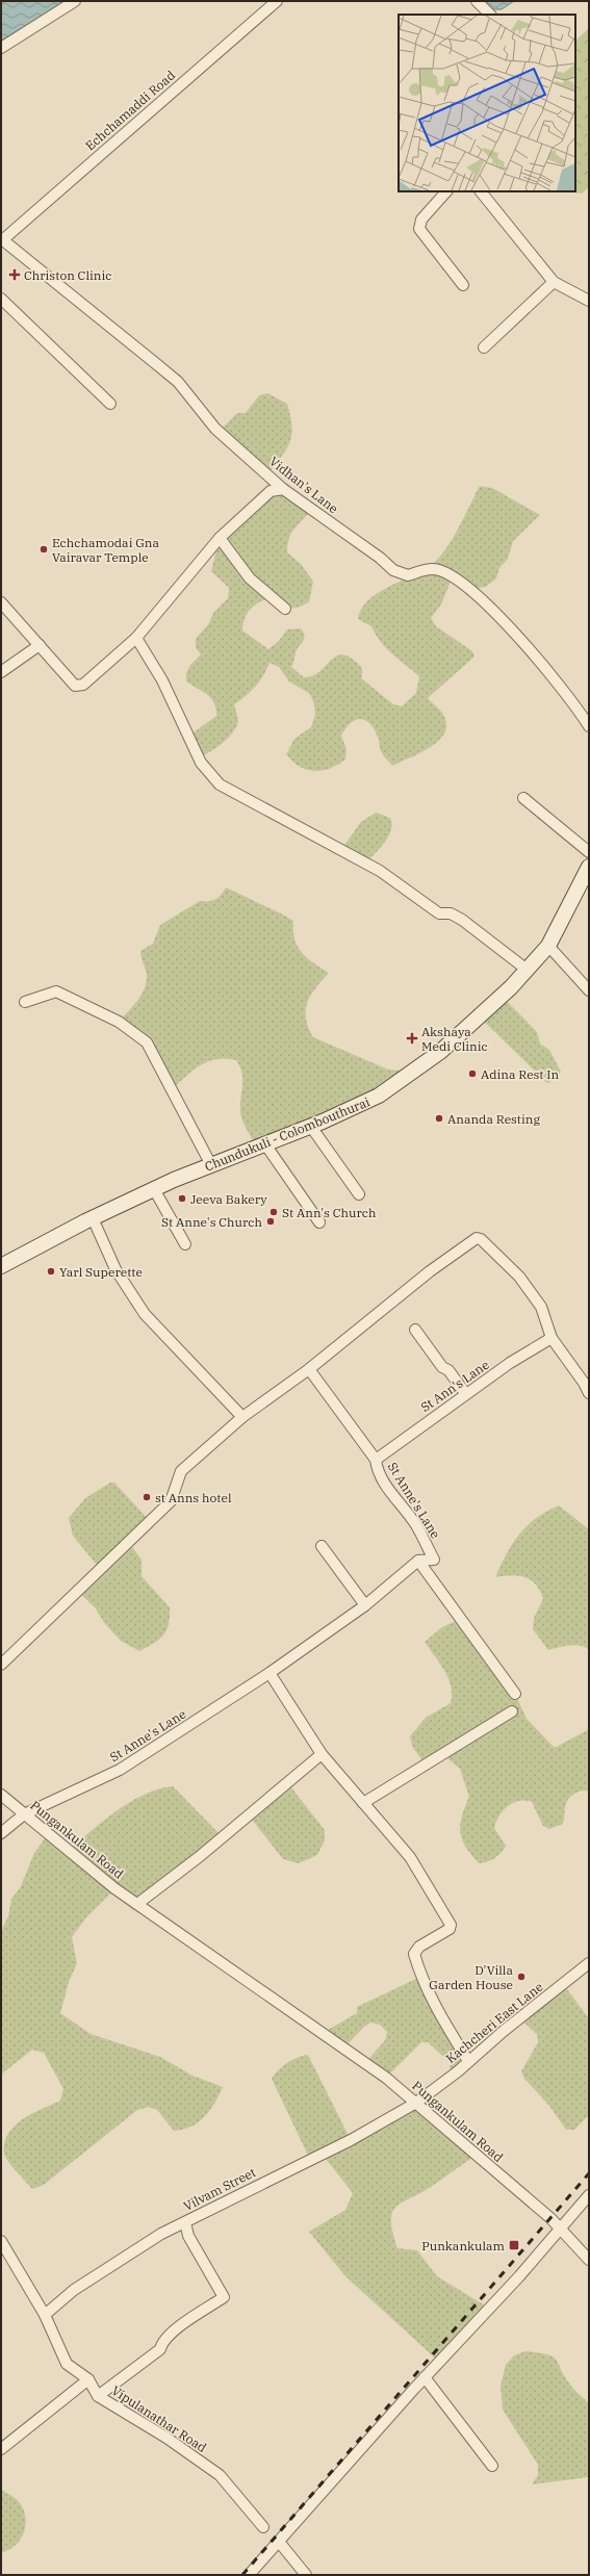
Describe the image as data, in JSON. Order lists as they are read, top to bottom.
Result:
{
  "streets": {
    "main road": ["Chundukuli - Colombouthurai"],
    "street": [
      "Echchamaddi Road",
      "Vidhan's Lane",
      "St Ann's Lane",
      "St Anne's Lane",
      "Pungankulam Road",
      "Kachcheri East Lane",
      "Vilvam Street",
      "Vipulanathar Road"
    ]
  },
  "crossings": [
    ["Echchamaddi Road", "Vidhan's Lane"],
    ["St Ann's Lane", "St Anne's Lane"],
    ["St Anne's Lane", "Pungankulam Road"],
    ["Pungankulam Road", "Kachcheri East Lane"],
    ["Pungankulam Road", "Vilvam Street"],
    ["Kachcheri East Lane", "Vilvam Street"],
    ["Vilvam Street", "Vipulanathar Road"]
  ],
  "places": {
    "health": ["Christon Clinic", "Akshaya Medi Clinic"],
    "other": [
      "Echchamodai Gna Vairavar Temple",
      "Adina Rest In",
      "Ananda Resting",
      "Jeeva Bakery",
      "St Ann's Church",
      "St Anne's Church",
      "Yarl Superette",
      "st Anns hotel",
      "D'Villa Garden House"
    ],
    "transit": ["Punkankulam"]
  }
}
